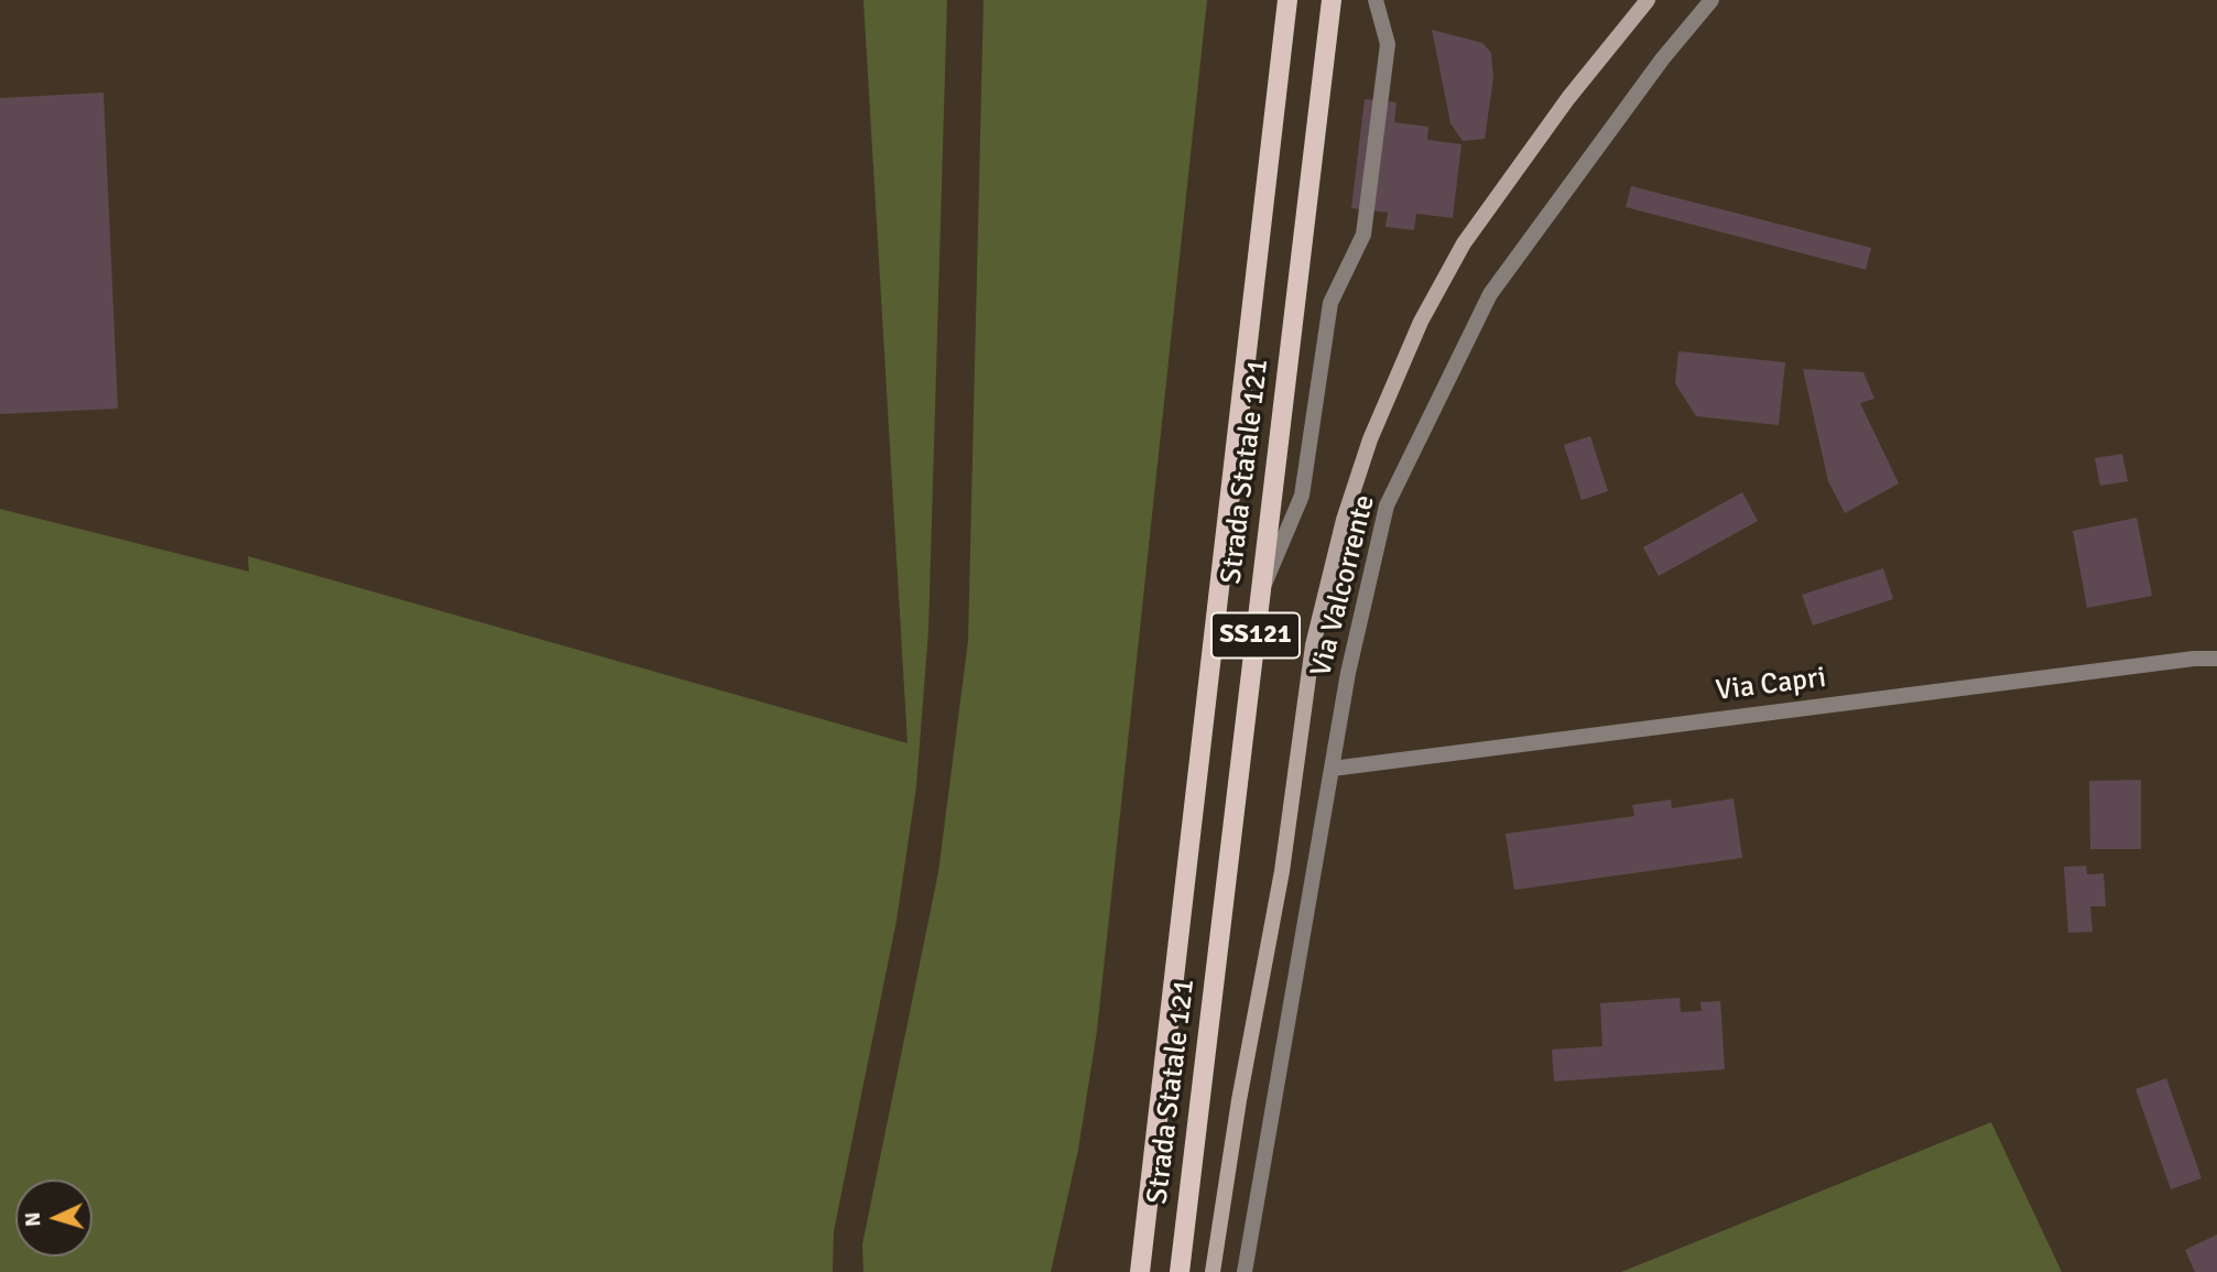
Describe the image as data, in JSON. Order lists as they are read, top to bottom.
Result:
{
  "streets": {
    "main road": ["Strada Statale 121", "SS121"],
    "street": ["Via Valcorrente", "Via Capri"]
  },
  "crossings": [
    ["Via Valcorrente", "Via Capri"]
  ],
  "north": "left"
}
